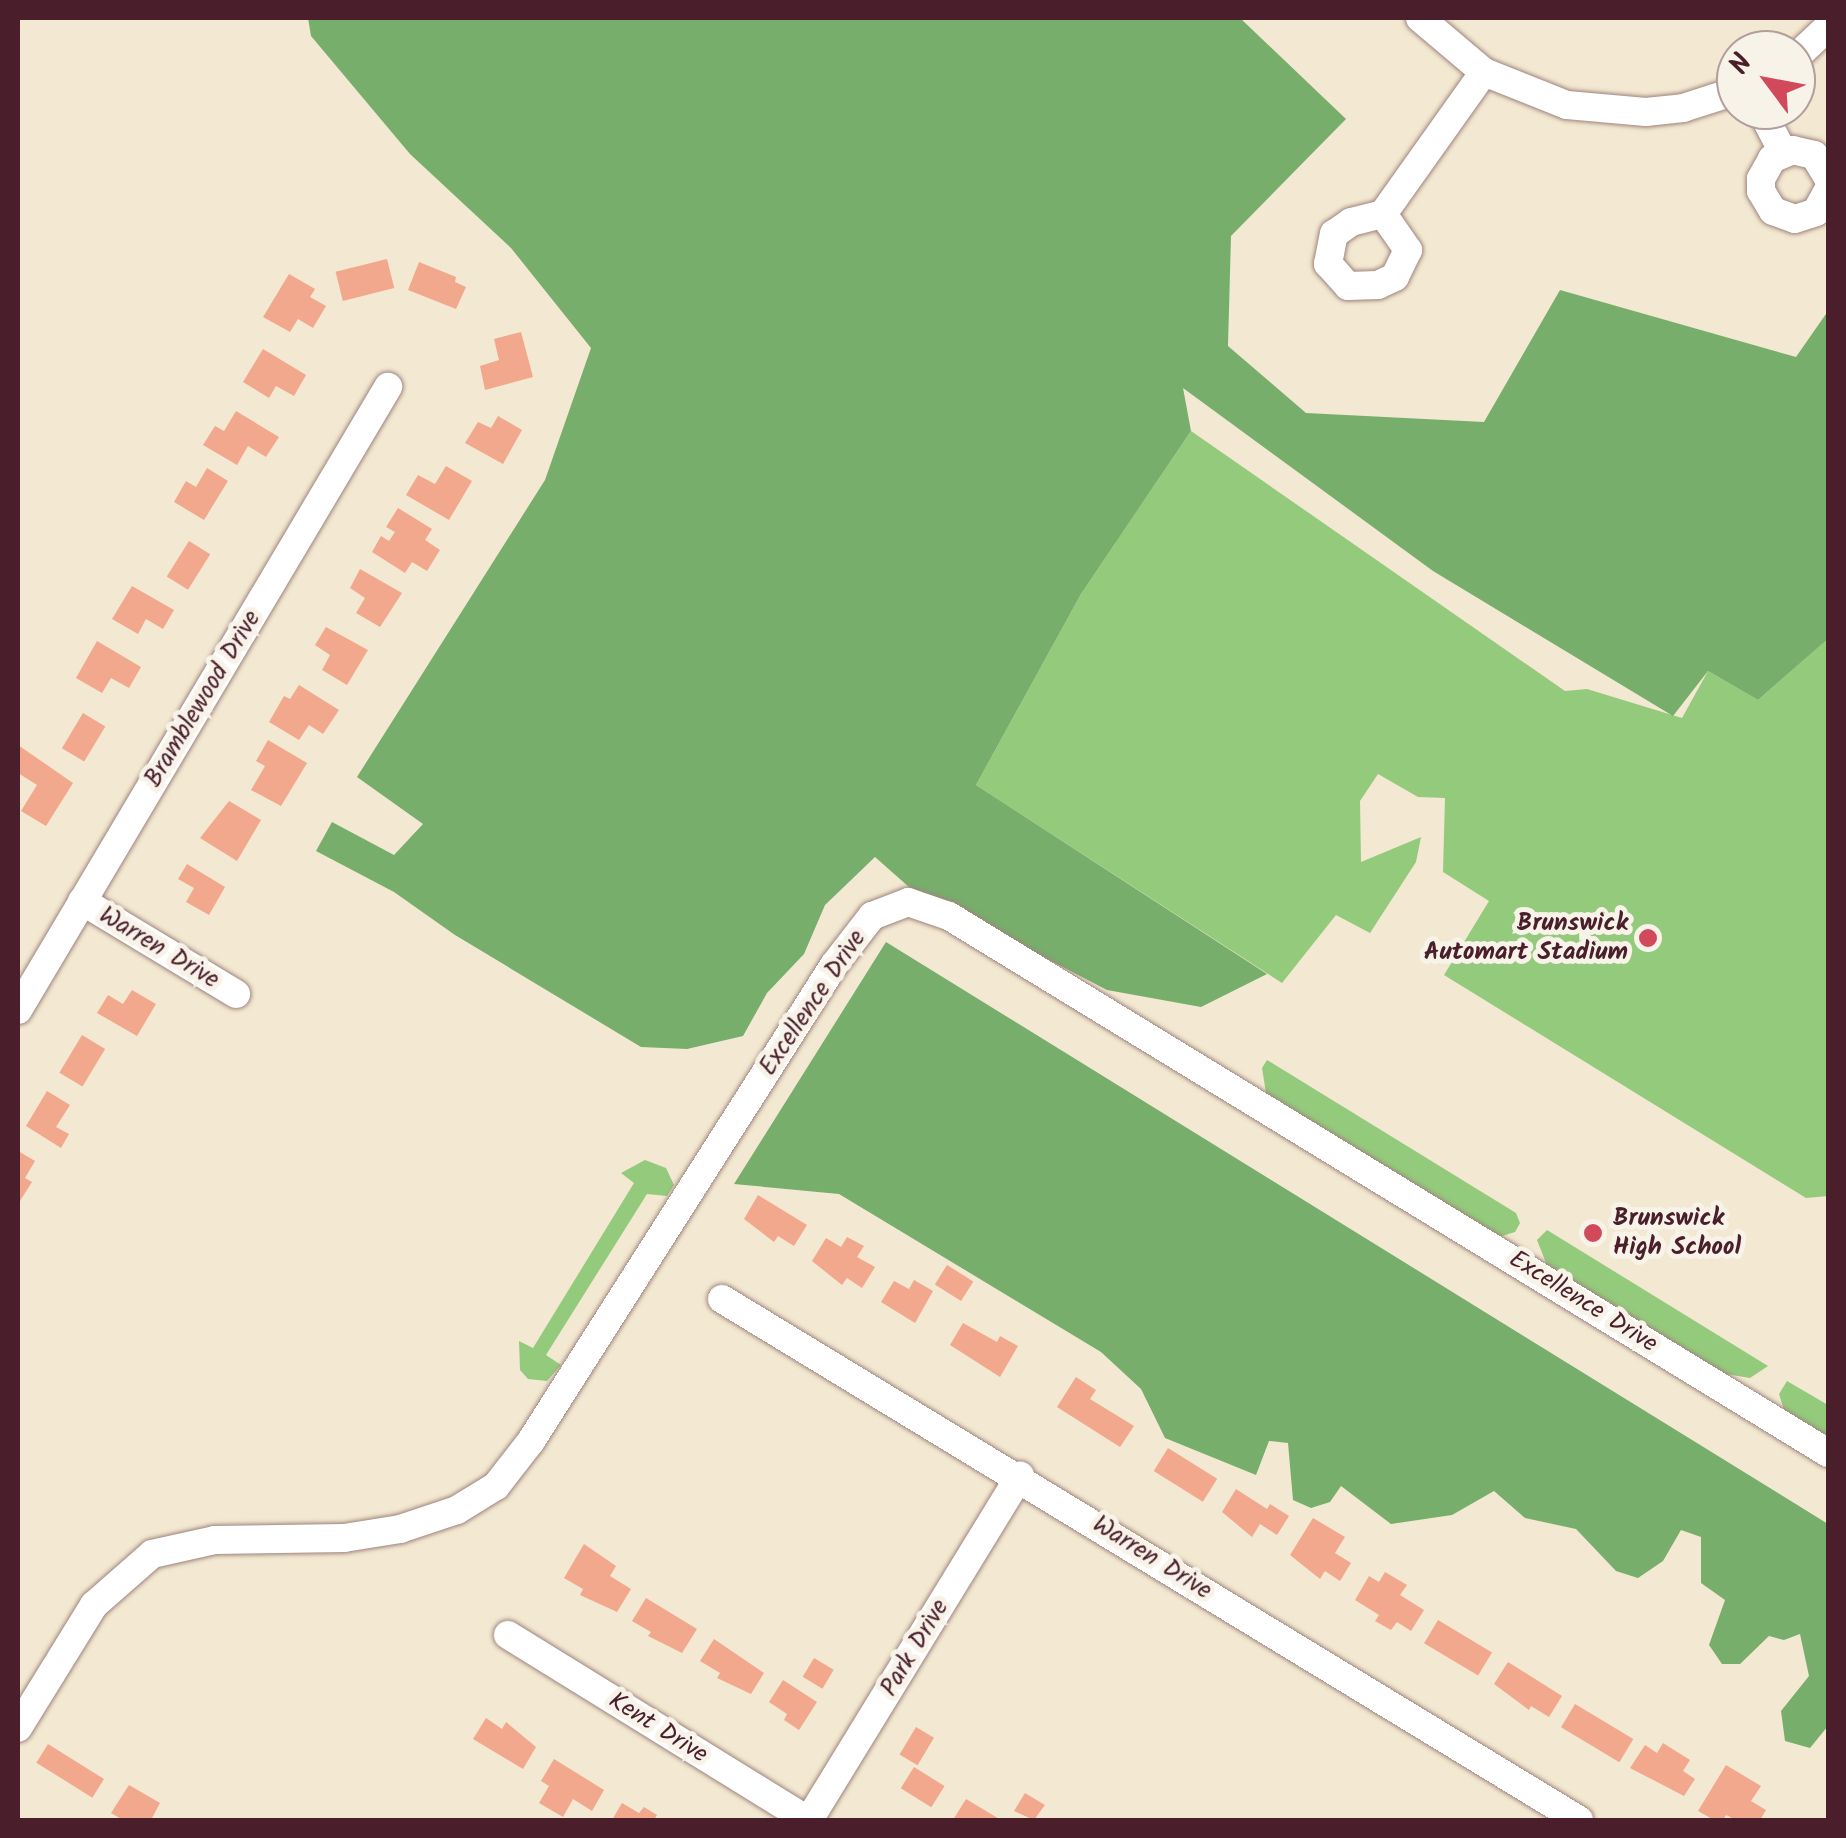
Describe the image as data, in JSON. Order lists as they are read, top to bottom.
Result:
{
  "streets": {
    "street": [
      "Bramblewood Drive",
      "Warren Drive",
      "Excellence Drive",
      "Park Drive",
      "Kent Drive"
    ]
  },
  "crossings": [
    ["Bramblewood Drive", "Warren Drive"],
    ["Warren Drive", "Park Drive"],
    ["Park Drive", "Kent Drive"]
  ],
  "places": ["Brunswick Automart Stadium", "Brunswick High School"],
  "north": "top left"
}
